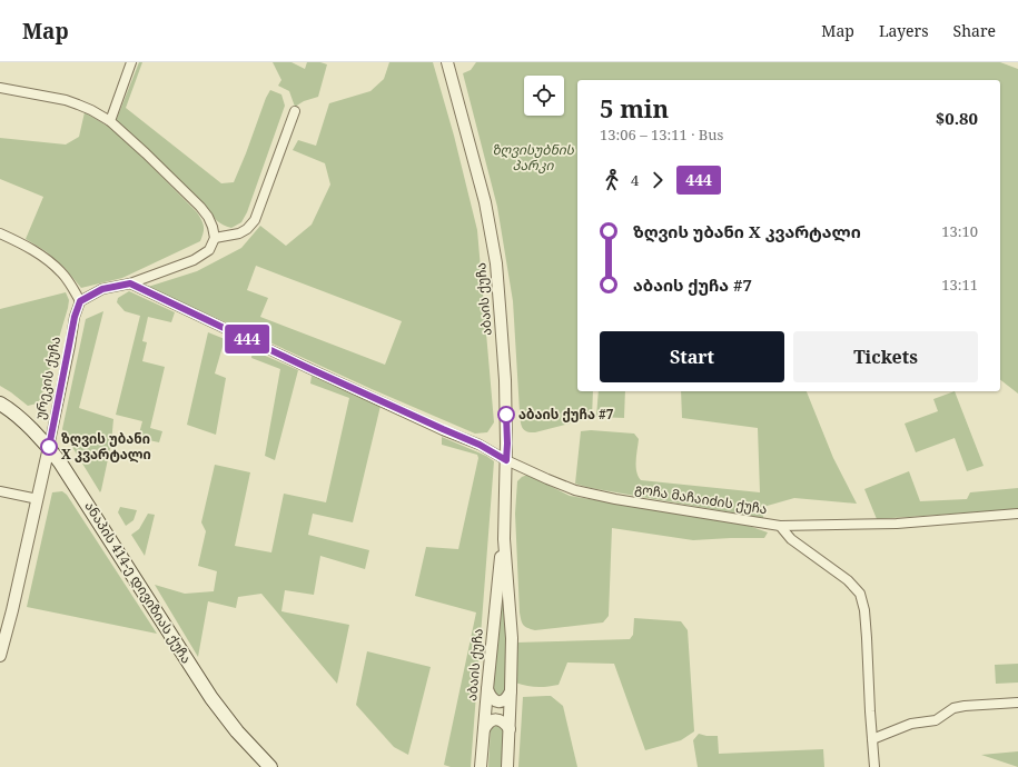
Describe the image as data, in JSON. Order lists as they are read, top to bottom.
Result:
{
  "streets": {
    "main road": ["ანაპის 414-ე დივიზიას ქუჩა"],
    "street": ["აბაის ქუჩა", "ურეკის ქუჩა", "გოჩა მაჩაიძის ქუჩა"]
  },
  "crossings": [
    ["აბაის ქუჩა", "გოჩა მაჩაიძის ქუჩა"],
    ["ურეკის ქუჩა", "ანაპის 414-ე დივიზიას ქუჩა"]
  ],
  "parks": ["ზღვისუბნის პარკი"],
  "places": ["აბაის ქუჩა #7", "ზღვის უბანი X კვარტალი"],
  "lines": ["bus line 444"],
  "page": {
    "header": "Map",
    "nav": ["Map", "Layers", "Share"],
    "on_map": "444",
    "heading": ["5 min", "13:06 – 13:11 · Bus", "$0.80"],
    "legs": ["4", "444"],
    "list": [
      {
        "name": "ზღვის უბანი X კვარტალი",
        "value": "13:10"
      },
      {
        "name": "აბაის ქუჩა #7",
        "value": "13:11"
      }
    ],
    "buttons": ["Start", "Tickets"]
  }
}
